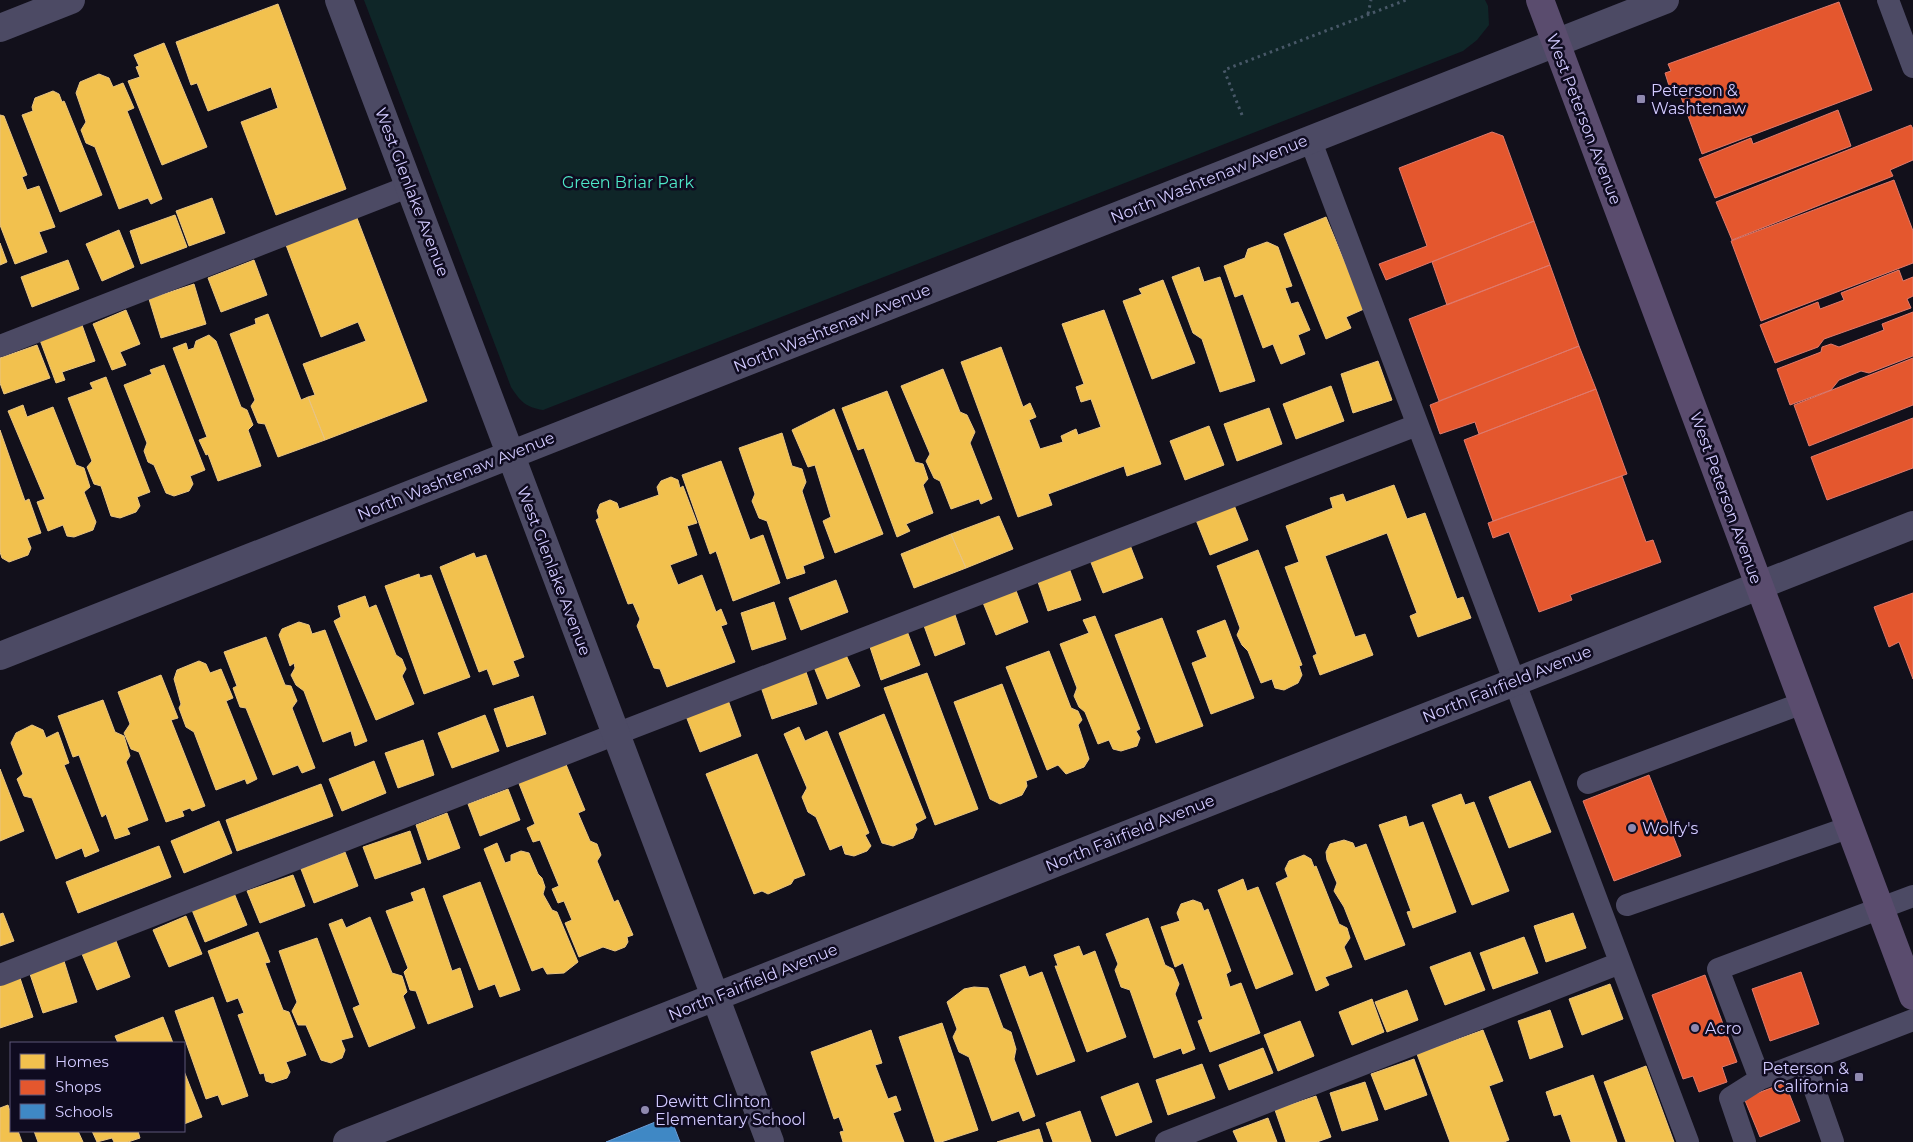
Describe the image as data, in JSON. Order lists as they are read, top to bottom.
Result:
{
  "streets": {
    "main road": ["West Peterson Avenue"],
    "street": ["North Washtenaw Avenue", "West Glenlake Avenue", "North Fairfield Avenue"]
  },
  "crossings": [
    ["West Peterson Avenue", "North Washtenaw Avenue"],
    ["West Peterson Avenue", "North Fairfield Avenue"],
    ["North Washtenaw Avenue", "West Glenlake Avenue"],
    ["West Glenlake Avenue", "North Fairfield Avenue"]
  ],
  "parks": ["Green Briar Park"],
  "places": {
    "transit": ["Peterson & Washtenaw", "Peterson & California"],
    "other": ["Wolfy's", "Acro", "Dewitt Clinton Elementary School"]
  },
  "legend": ["Homes", "Shops", "Schools"]
}
